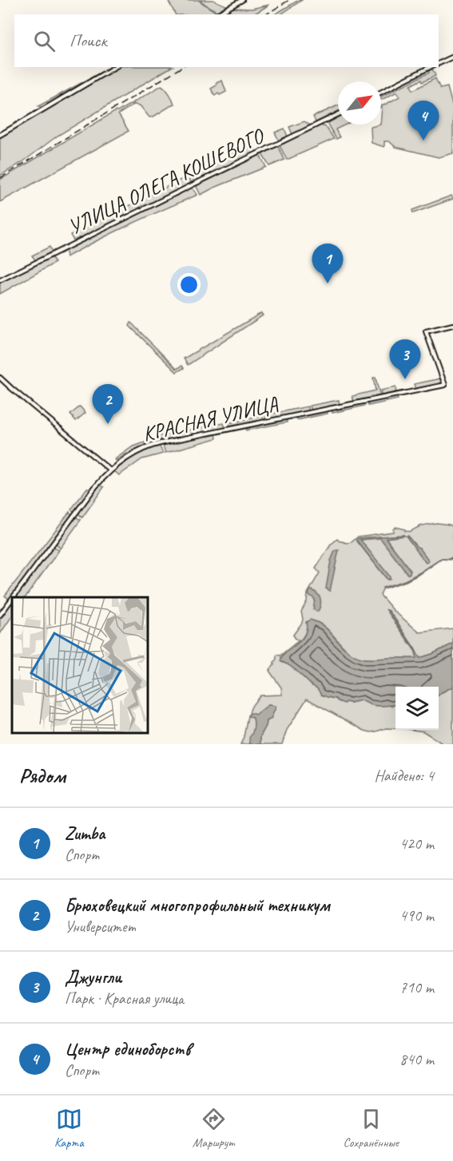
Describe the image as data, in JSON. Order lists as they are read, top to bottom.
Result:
{
  "streets": {
    "street": ["УЛИЦА ОЛЕГА КОШЕВОГО", "КРАСНАЯ УЛИЦА"]
  },
  "north": "top right",
  "page": {
    "search": "Поиск",
    "pins": [
      "4",
      "1",
      "3",
      "2"
    ],
    "heading": ["Рядом", "Найдено: 4"],
    "list": [
      {
        "mark": "1",
        "name": "Zumba",
        "note": "Спорт",
        "value": "420 m"
      },
      {
        "mark": "2",
        "name": "Брюховецкий многопрофильный техникум",
        "note": "Университет",
        "value": "490 m"
      },
      {
        "mark": "3",
        "name": "Джунгли",
        "note": "Парк · Красная улица",
        "value": "710 m"
      },
      {
        "mark": "4",
        "name": "Центр единоборств",
        "note": "Спорт",
        "value": "840 m"
      }
    ],
    "nav": ["Карта", "Маршрут", "Сохранённые"]
  }
}
